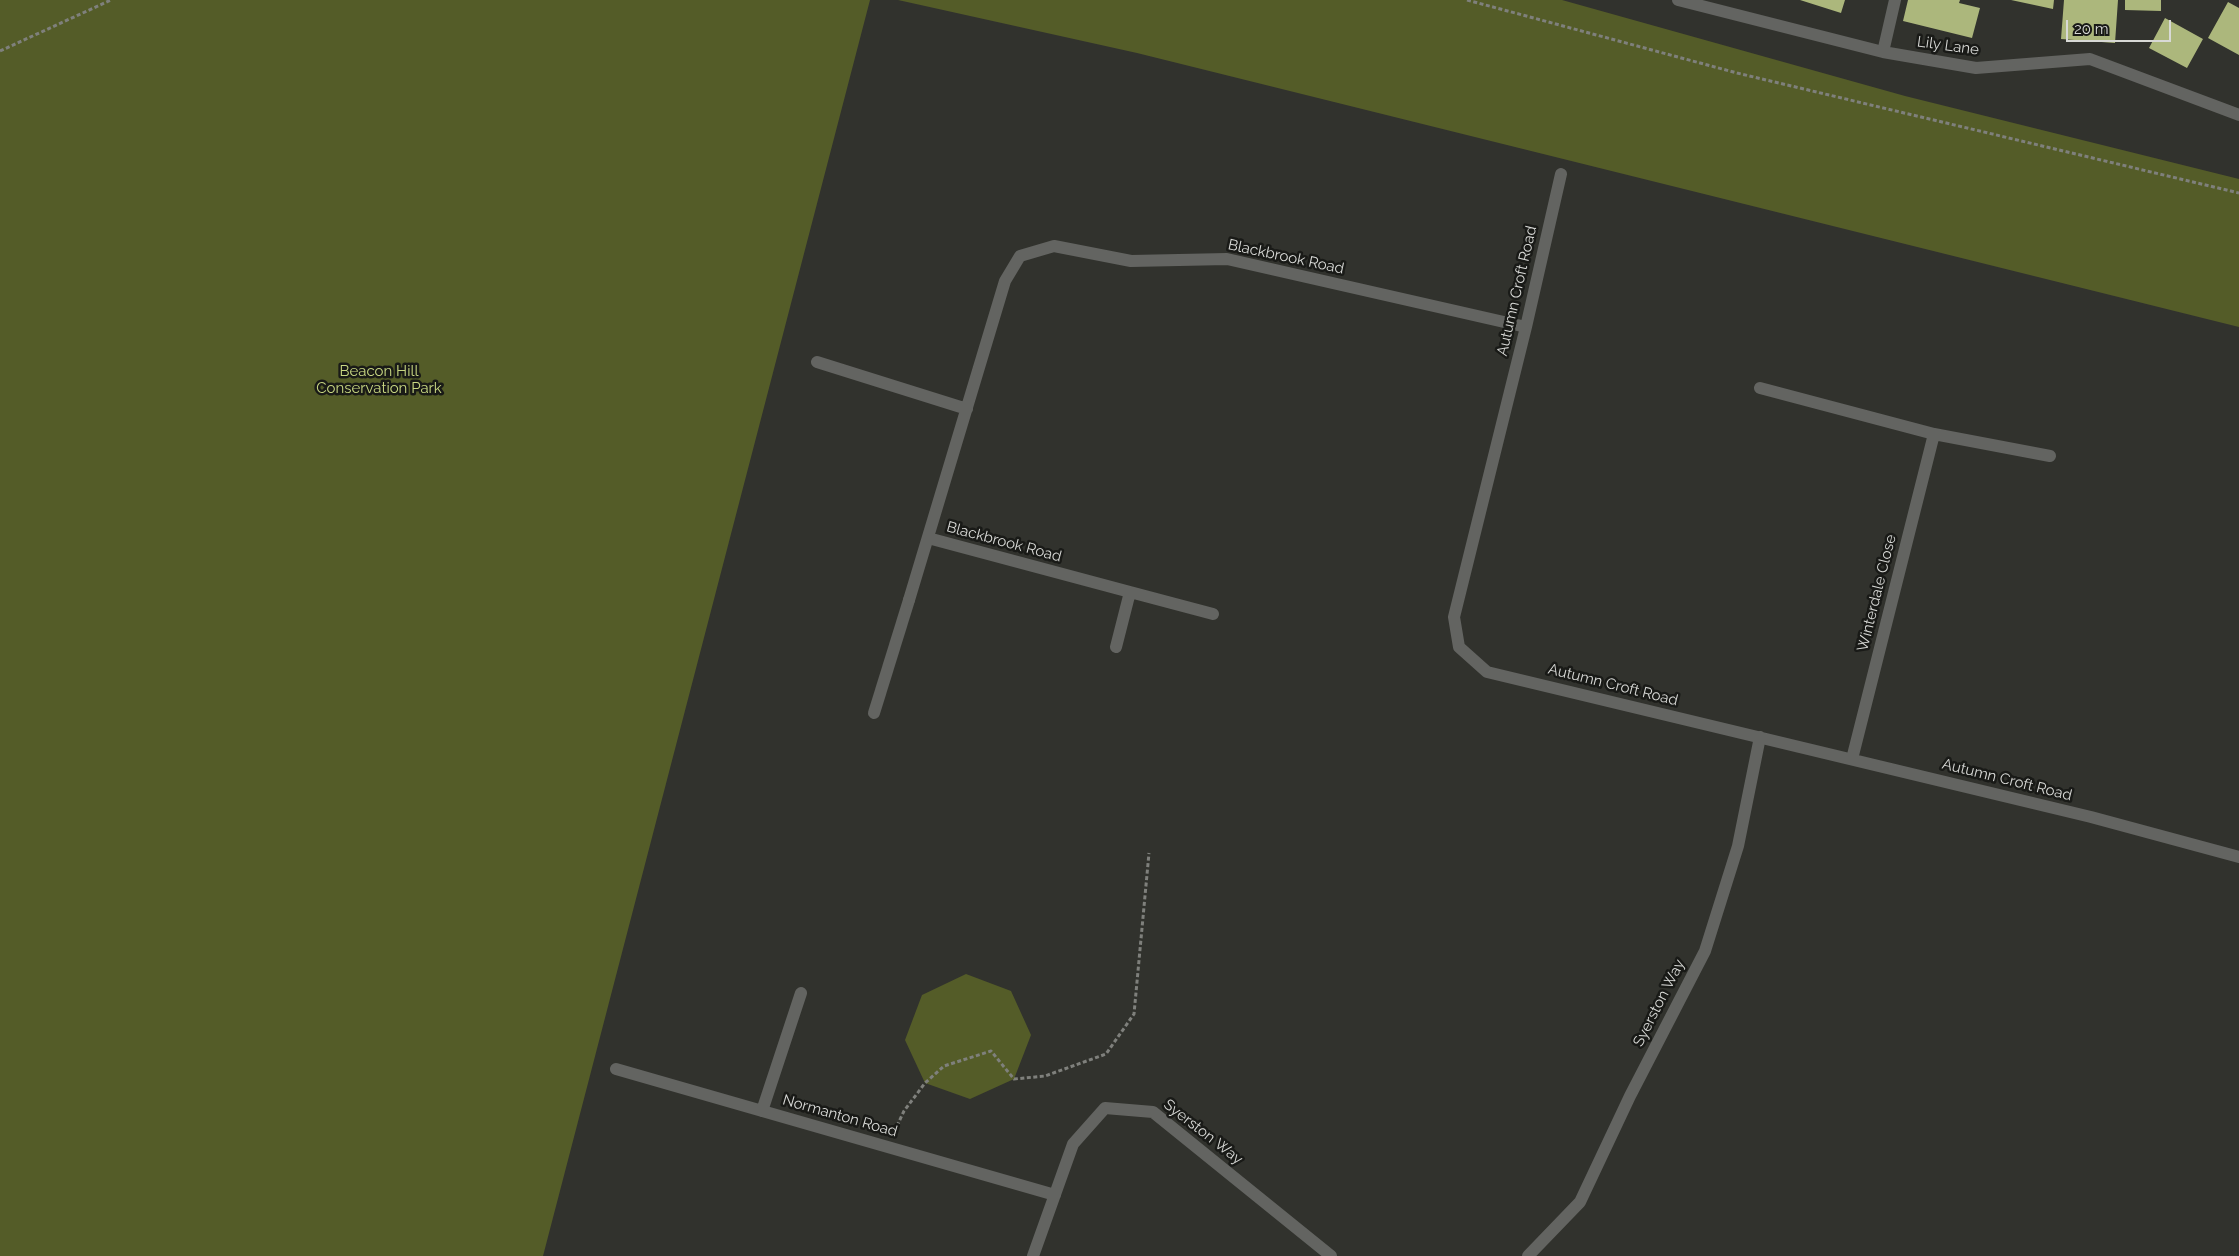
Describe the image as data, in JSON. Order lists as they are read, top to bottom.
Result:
{
  "streets": {
    "street": [
      "Lily Lane",
      "Blackbrook Road",
      "Autumn Croft Road",
      "Winterdale Close",
      "Syerston Way",
      "Normanton Road"
    ]
  },
  "crossings": [
    ["Blackbrook Road", "Autumn Croft Road"],
    ["Autumn Croft Road", "Winterdale Close"],
    ["Autumn Croft Road", "Syerston Way"],
    ["Syerston Way", "Normanton Road"]
  ],
  "parks": ["Beacon Hill Conservation Park"],
  "scale_bar": "20 m"
}
